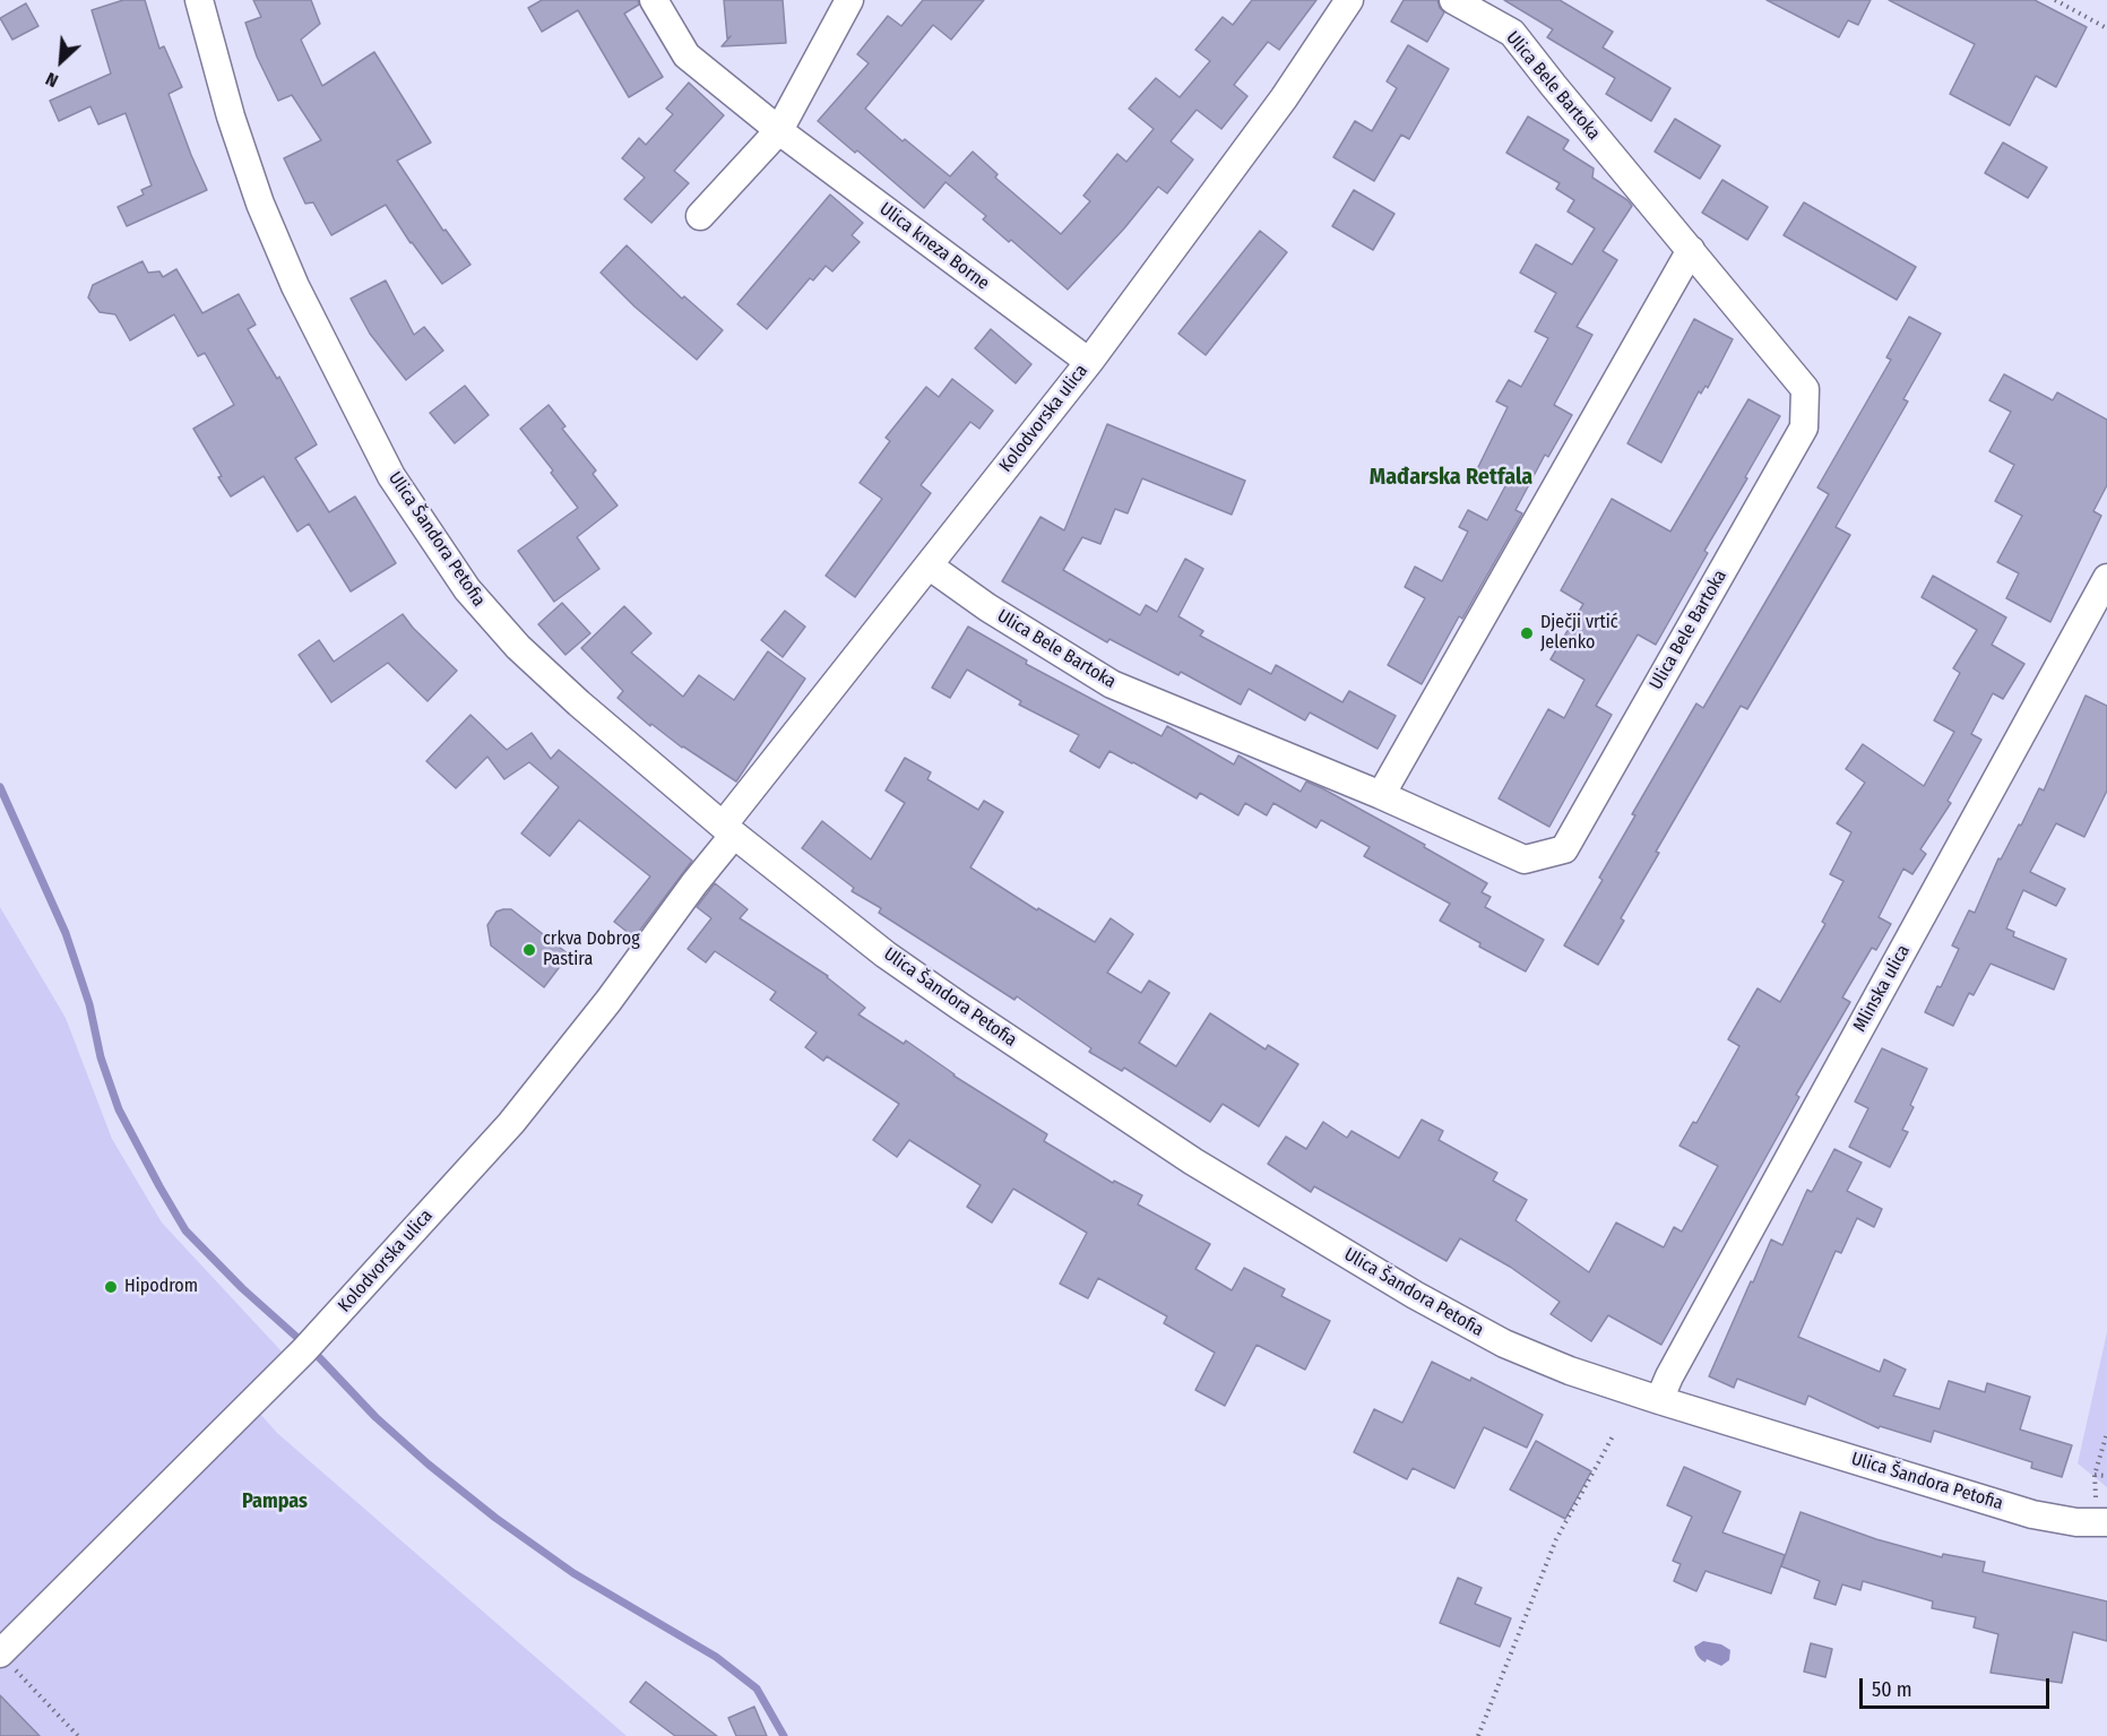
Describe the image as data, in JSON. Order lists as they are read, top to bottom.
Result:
{
  "streets": {
    "street": [
      "Ulica Bele Bartoka",
      "Ulica kneza Borne",
      "Kolodvorska ulica",
      "Ulica Šandora Petofia",
      "Mlinska ulica"
    ]
  },
  "crossings": [
    ["Ulica Bele Bartoka", "Kolodvorska ulica"],
    ["Ulica kneza Borne", "Kolodvorska ulica"],
    ["Kolodvorska ulica", "Ulica Šandora Petofia"],
    ["Ulica Šandora Petofia", "Mlinska ulica"]
  ],
  "districts": ["Mađarska Retfala", "Pampas"],
  "places": ["Dječji vrtić Jelenko", "crkva Dobrog Pastira", "Hipodrom"],
  "scale_bar": "50 m",
  "north": "bottom left"
}
